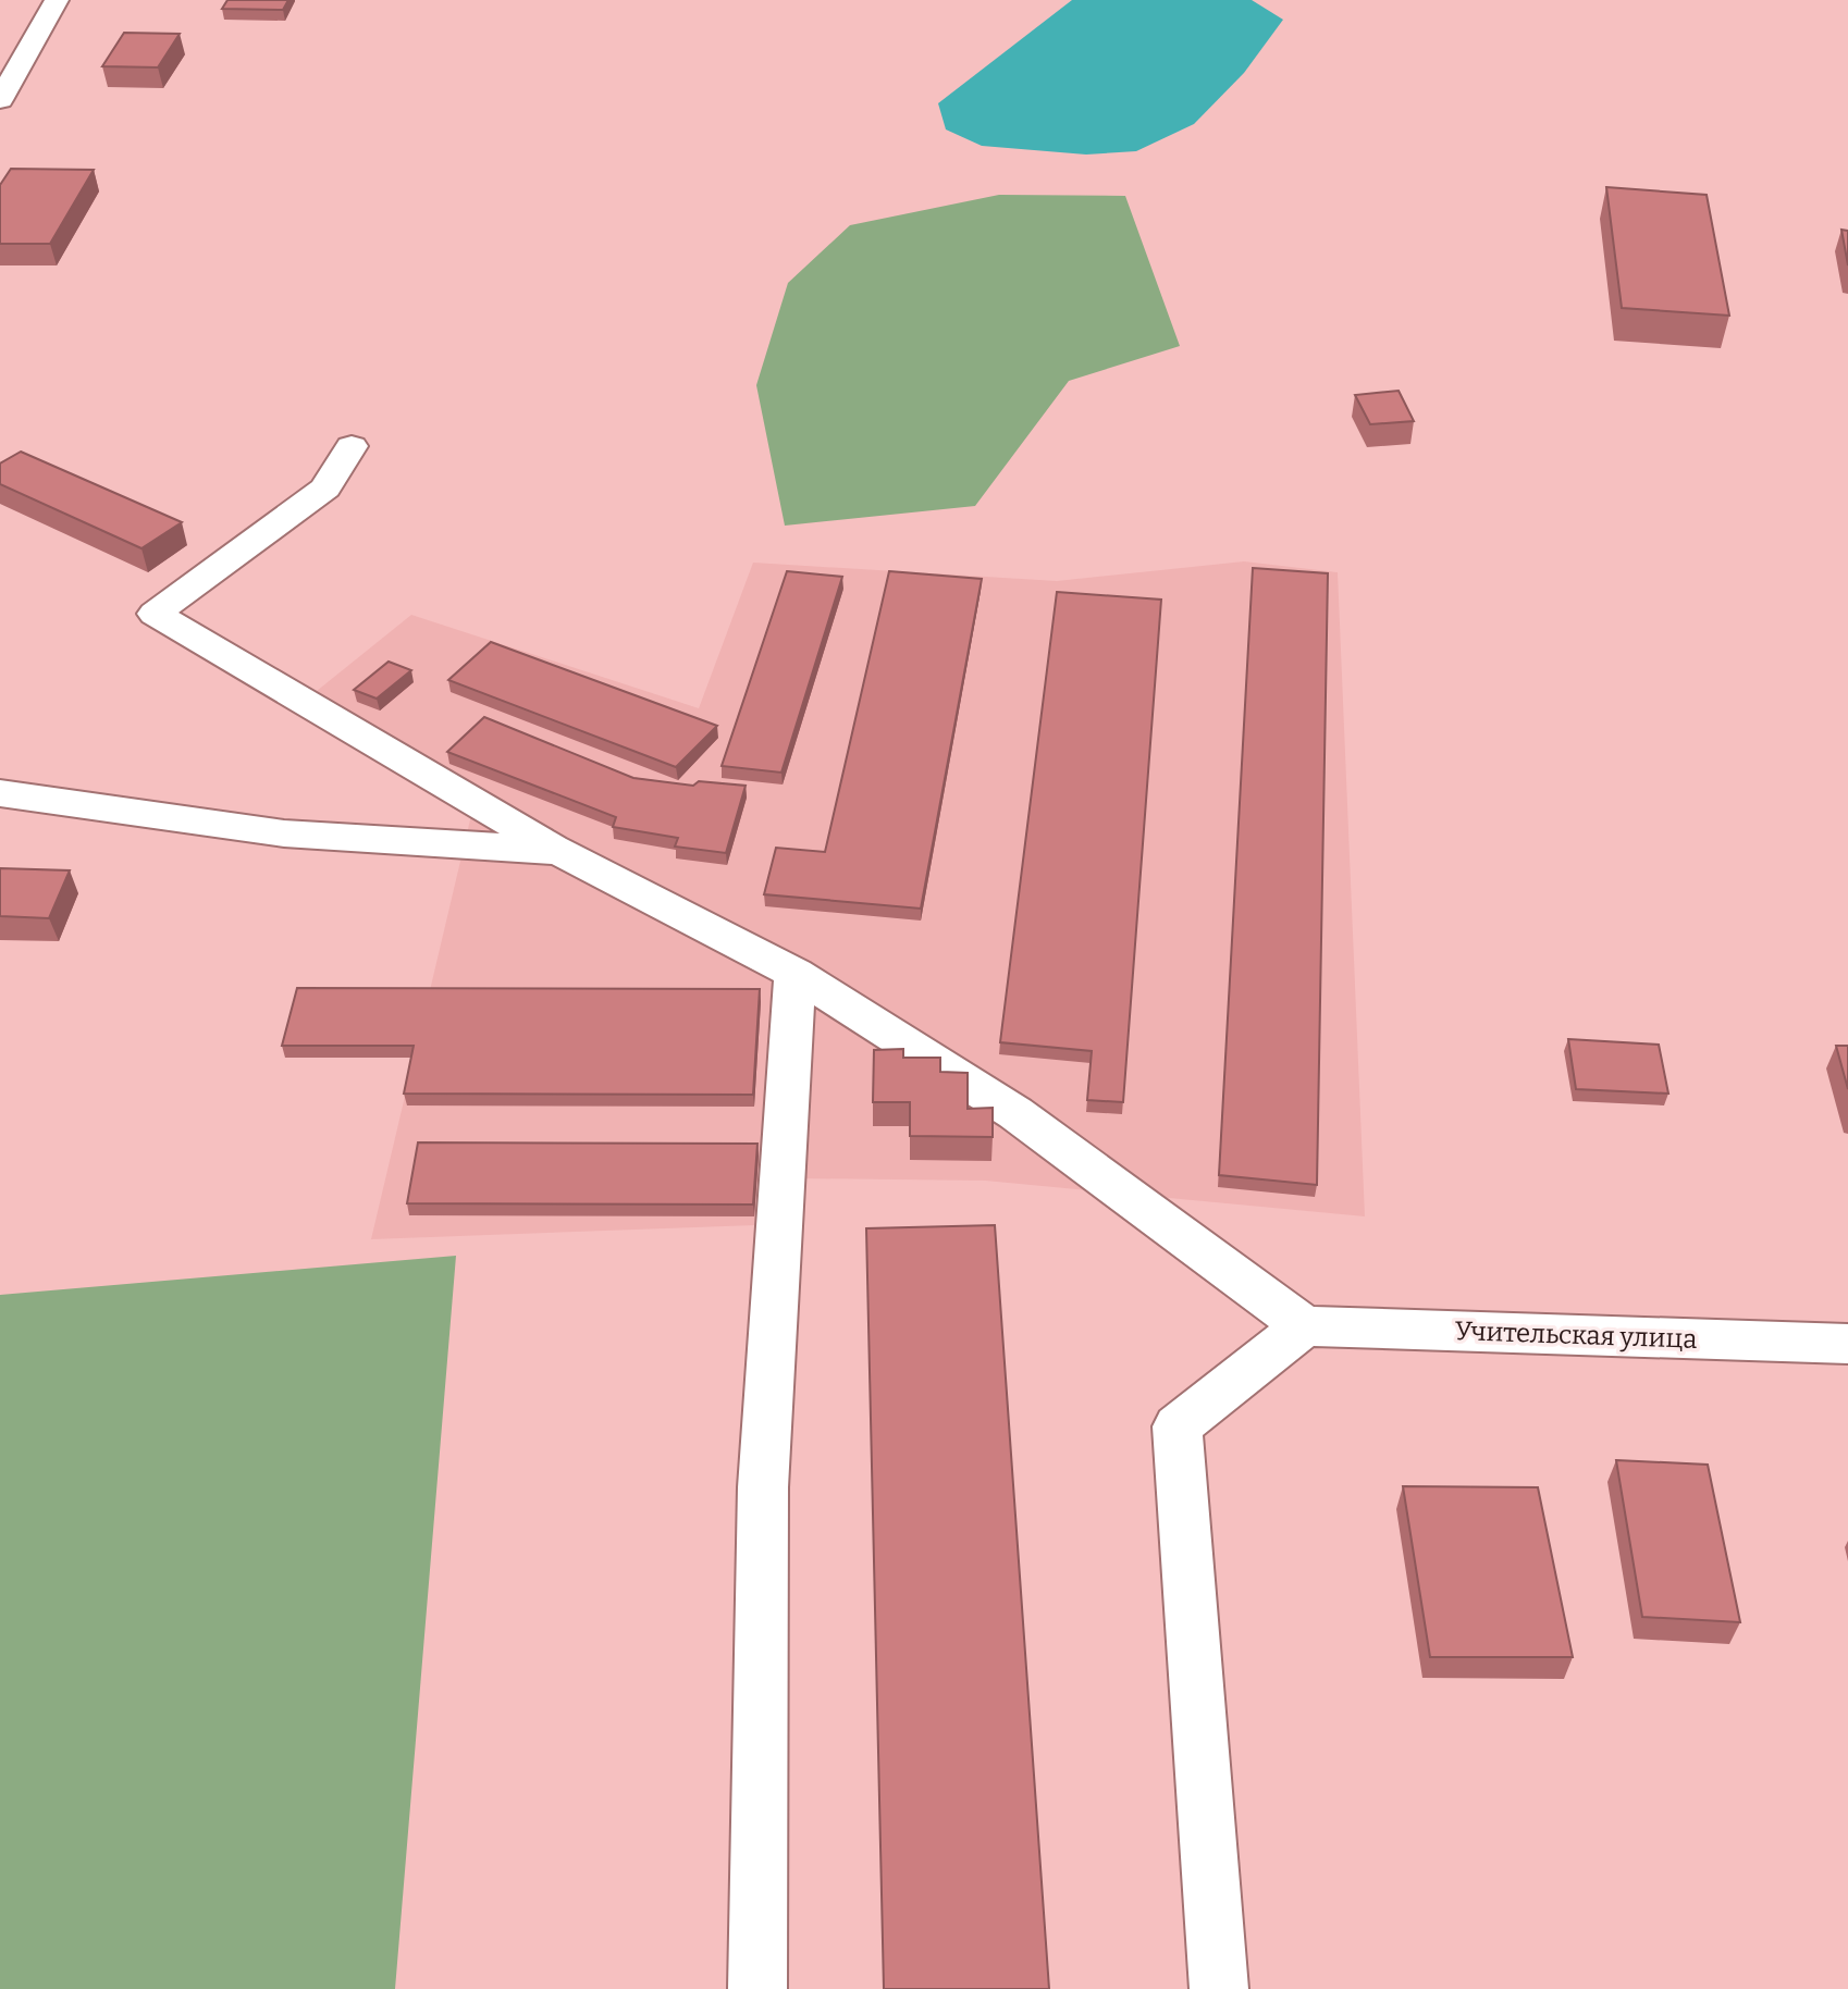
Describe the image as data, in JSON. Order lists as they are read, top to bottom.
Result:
{
  "streets": {
    "street": ["Учительская улица"]
  }
}
